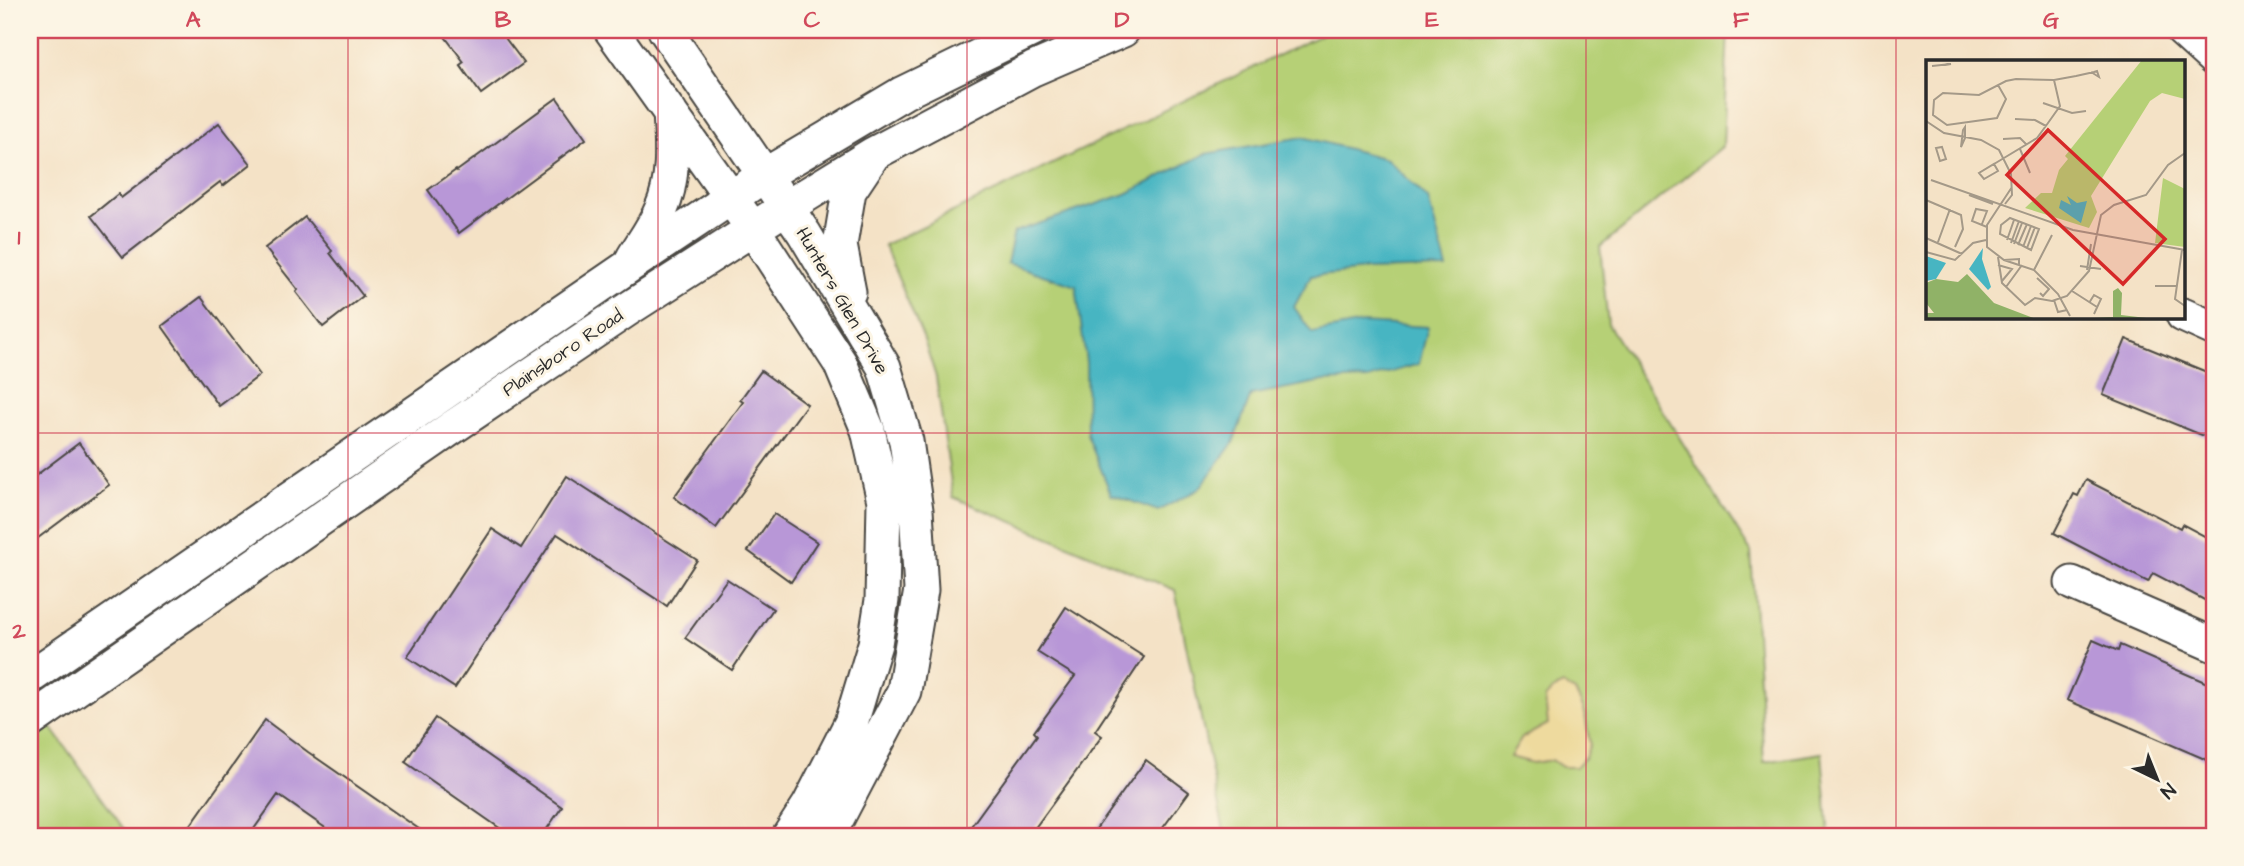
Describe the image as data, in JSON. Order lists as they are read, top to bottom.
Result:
{
  "streets": {
    "street": ["Hunters Glen Drive", "Plainsboro Road"]
  },
  "crossings": [
    ["Hunters Glen Drive", "Plainsboro Road"]
  ],
  "north": "bottom right",
  "grid": {
    "columns": [
      "A",
      "B",
      "C",
      "D",
      "E",
      "F",
      "G"
    ],
    "rows": ["1", "2"]
  }
}
